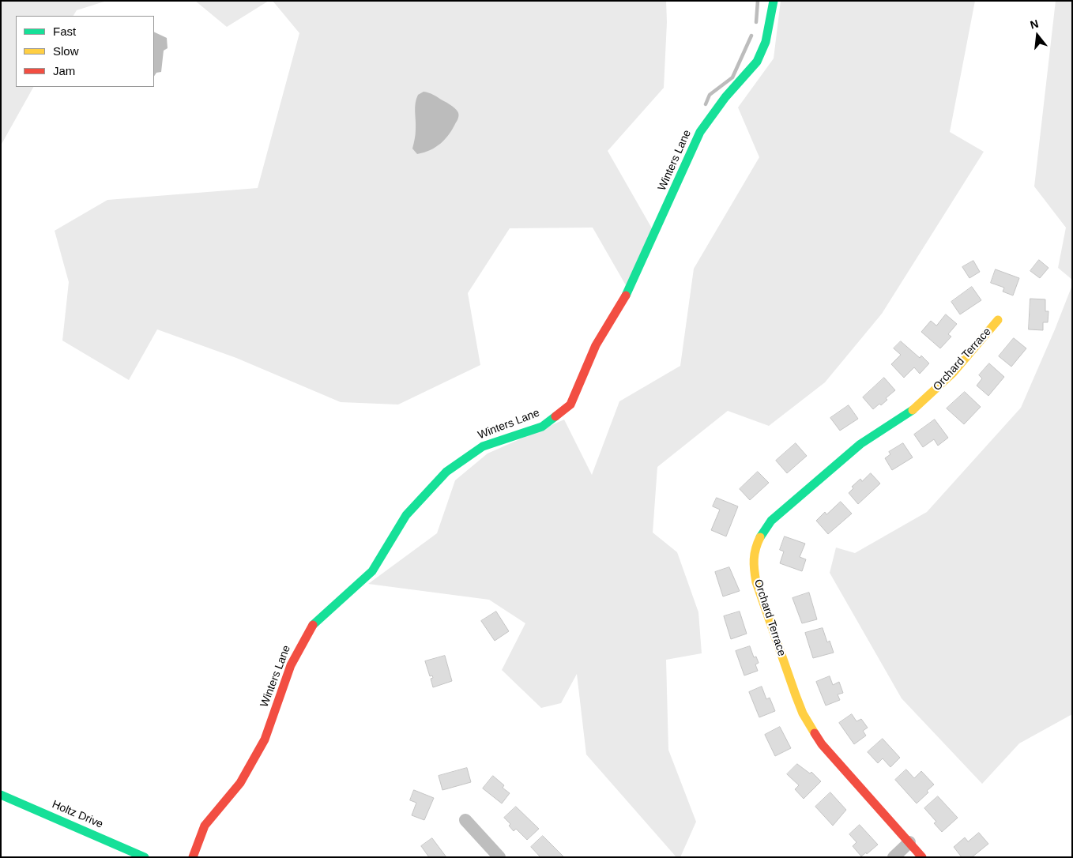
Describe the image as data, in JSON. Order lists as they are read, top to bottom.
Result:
{
  "streets": {
    "street": ["Winters Lane", "Orchard Terrace", "Holtz Drive"]
  },
  "legend": ["Fast", "Slow", "Jam"],
  "north": "top"
}
